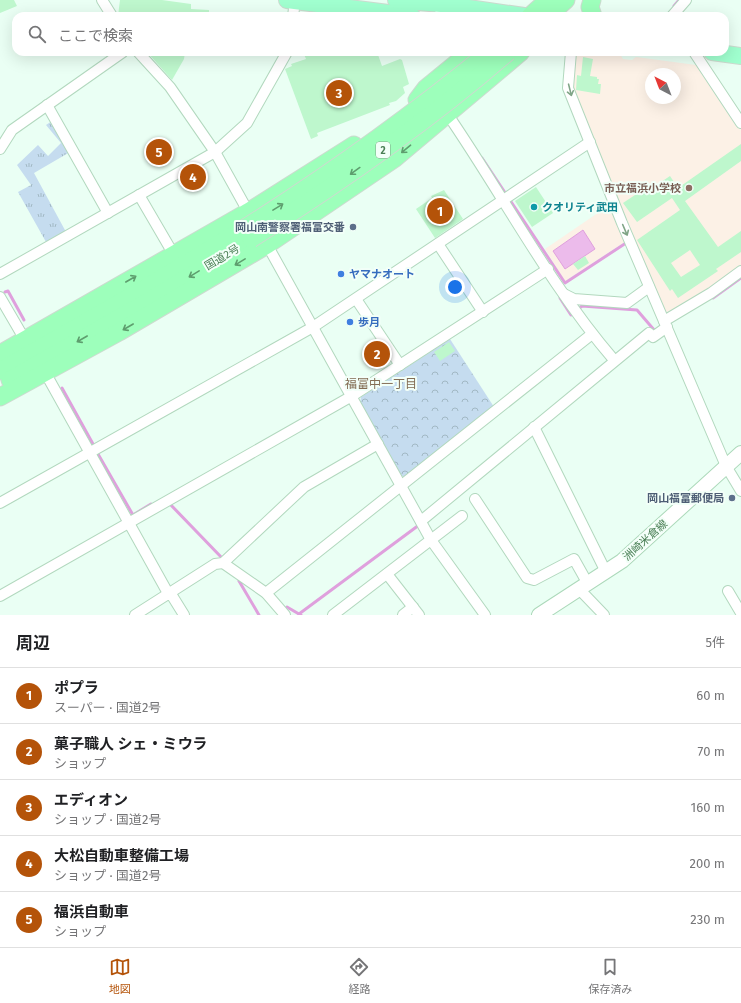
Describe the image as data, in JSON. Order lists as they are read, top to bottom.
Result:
{
  "streets": {
    "highway": ["2", "国道2号"],
    "main road": ["洲崎米倉線"]
  },
  "districts": ["福富中一丁目"],
  "places": [
    "市立福浜小学校",
    "クオリティ武田",
    "岡山南警察署福富交番",
    "ヤマナオート",
    "歩月",
    "岡山福富郵便局"
  ],
  "north": "top left",
  "page": {
    "search": "ここで検索",
    "pins": [
      "3",
      "5",
      "4",
      "1",
      "2"
    ],
    "heading": ["周辺", "5件"],
    "list": [
      {
        "mark": "1",
        "name": "ポプラ",
        "note": "スーパー · 国道2号",
        "value": "60 m"
      },
      {
        "mark": "2",
        "name": "菓子職人 シェ・ミウラ",
        "note": "ショップ",
        "value": "70 m"
      },
      {
        "mark": "3",
        "name": "エディオン",
        "note": "ショップ · 国道2号",
        "value": "160 m"
      },
      {
        "mark": "4",
        "name": "大松自動車整備工場",
        "note": "ショップ · 国道2号",
        "value": "200 m"
      },
      {
        "mark": "5",
        "name": "福浜自動車",
        "note": "ショップ",
        "value": "230 m"
      }
    ],
    "nav": ["地図", "経路", "保存済み"]
  }
}
